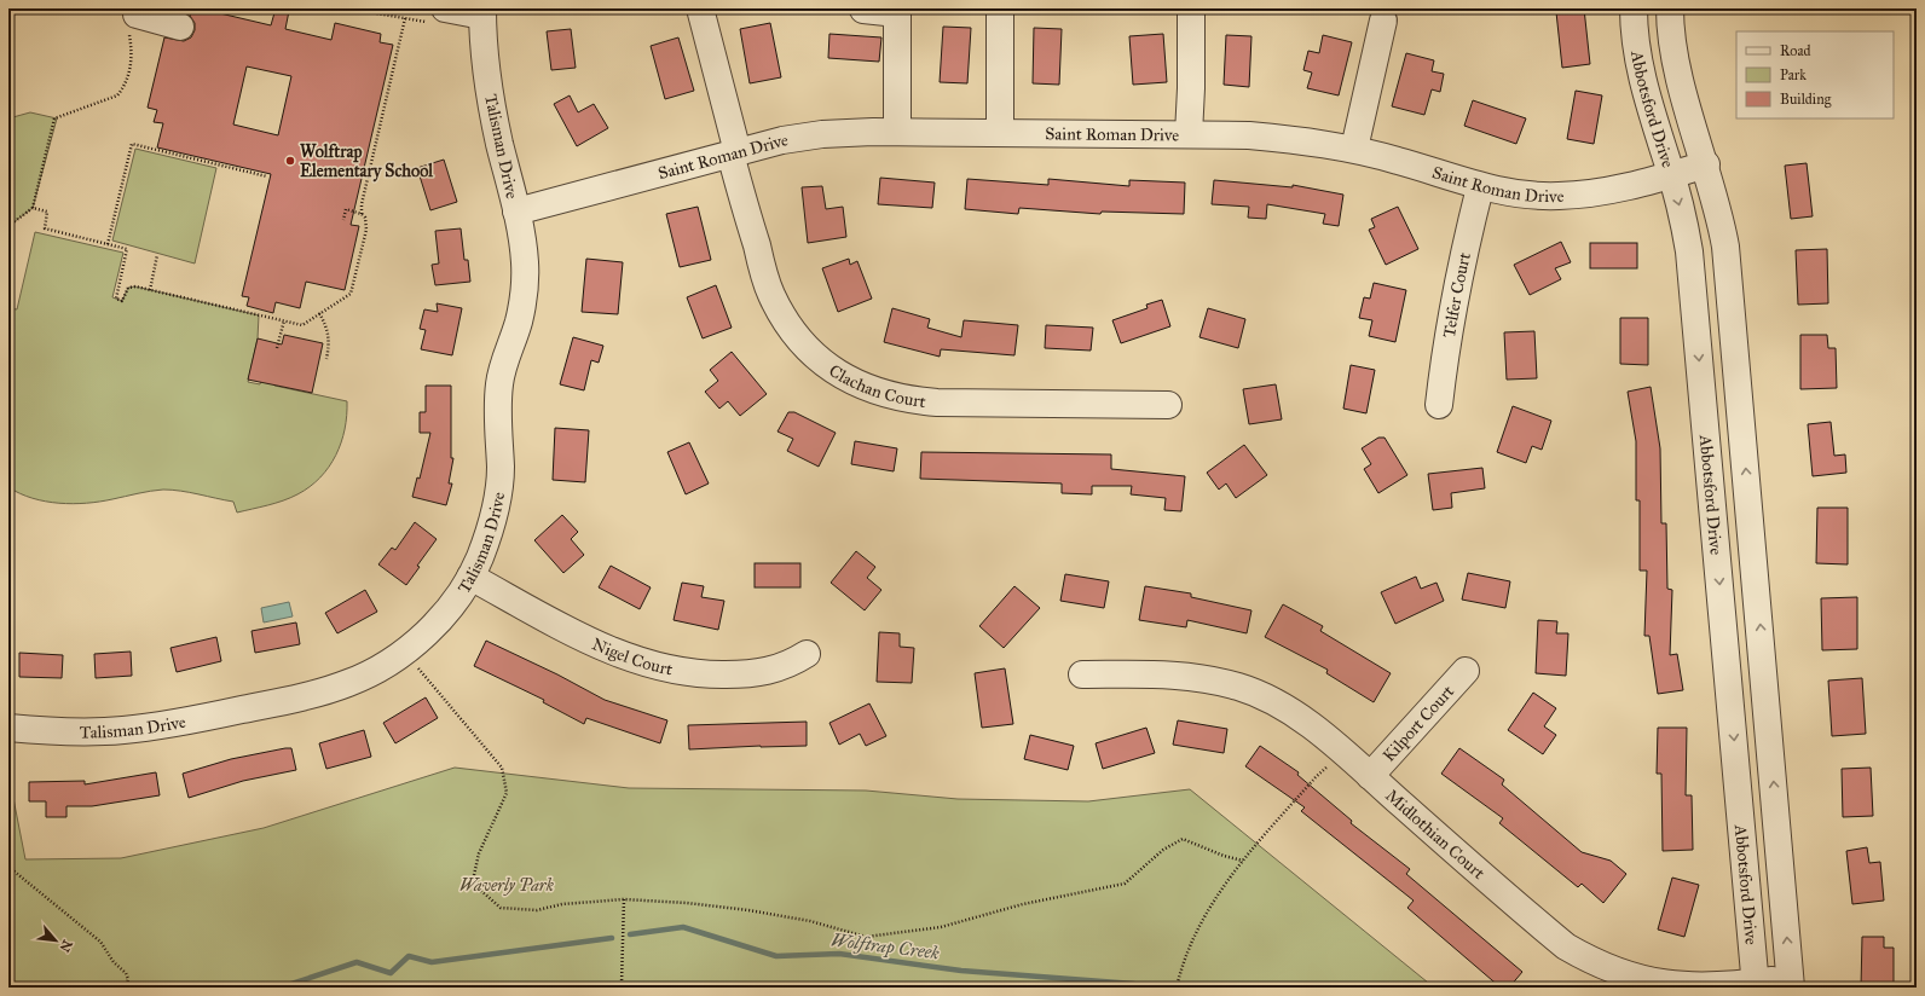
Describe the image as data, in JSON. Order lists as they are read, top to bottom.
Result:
{
  "streets": {
    "street": [
      "Abbotsford Drive",
      "Saint Roman Drive",
      "Talisman Drive",
      "Telfer Court",
      "Clachan Court",
      "Nigel Court",
      "Kilport Court",
      "Midlothian Court"
    ]
  },
  "crossings": [
    ["Abbotsford Drive", "Saint Roman Drive"],
    ["Abbotsford Drive", "Midlothian Court"],
    ["Saint Roman Drive", "Talisman Drive"],
    ["Saint Roman Drive", "Telfer Court"],
    ["Saint Roman Drive", "Clachan Court"],
    ["Talisman Drive", "Nigel Court"],
    ["Kilport Court", "Midlothian Court"]
  ],
  "water": ["Wolftrap Creek"],
  "parks": ["Waverly Park"],
  "places": ["Wolftrap Elementary School"],
  "legend": ["Road", "Park", "Building"],
  "north": "bottom right"
}
